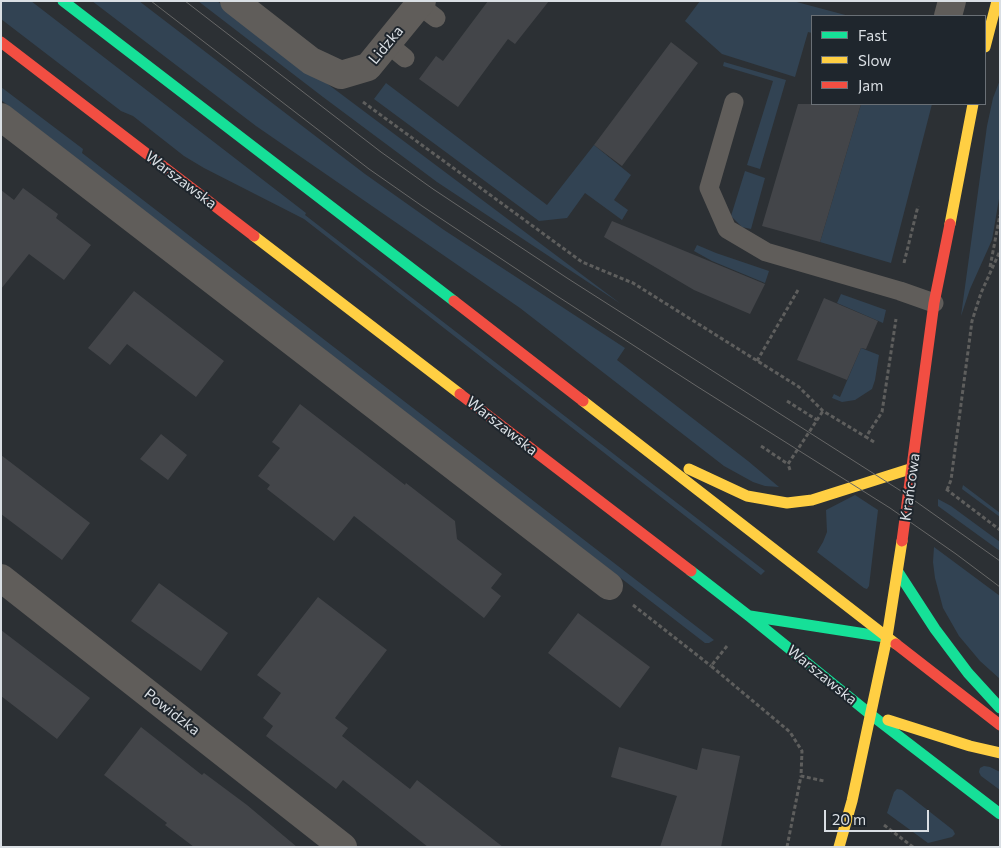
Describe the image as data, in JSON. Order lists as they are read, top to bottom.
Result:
{
  "streets": {
    "main road": ["Warszawska", "Krańcowa"],
    "street": ["Lidzka", "Powidzka"]
  },
  "crossings": [
    ["Warszawska", "Krańcowa"]
  ],
  "legend": ["Fast", "Slow", "Jam"],
  "scale_bar": "20 m"
}
